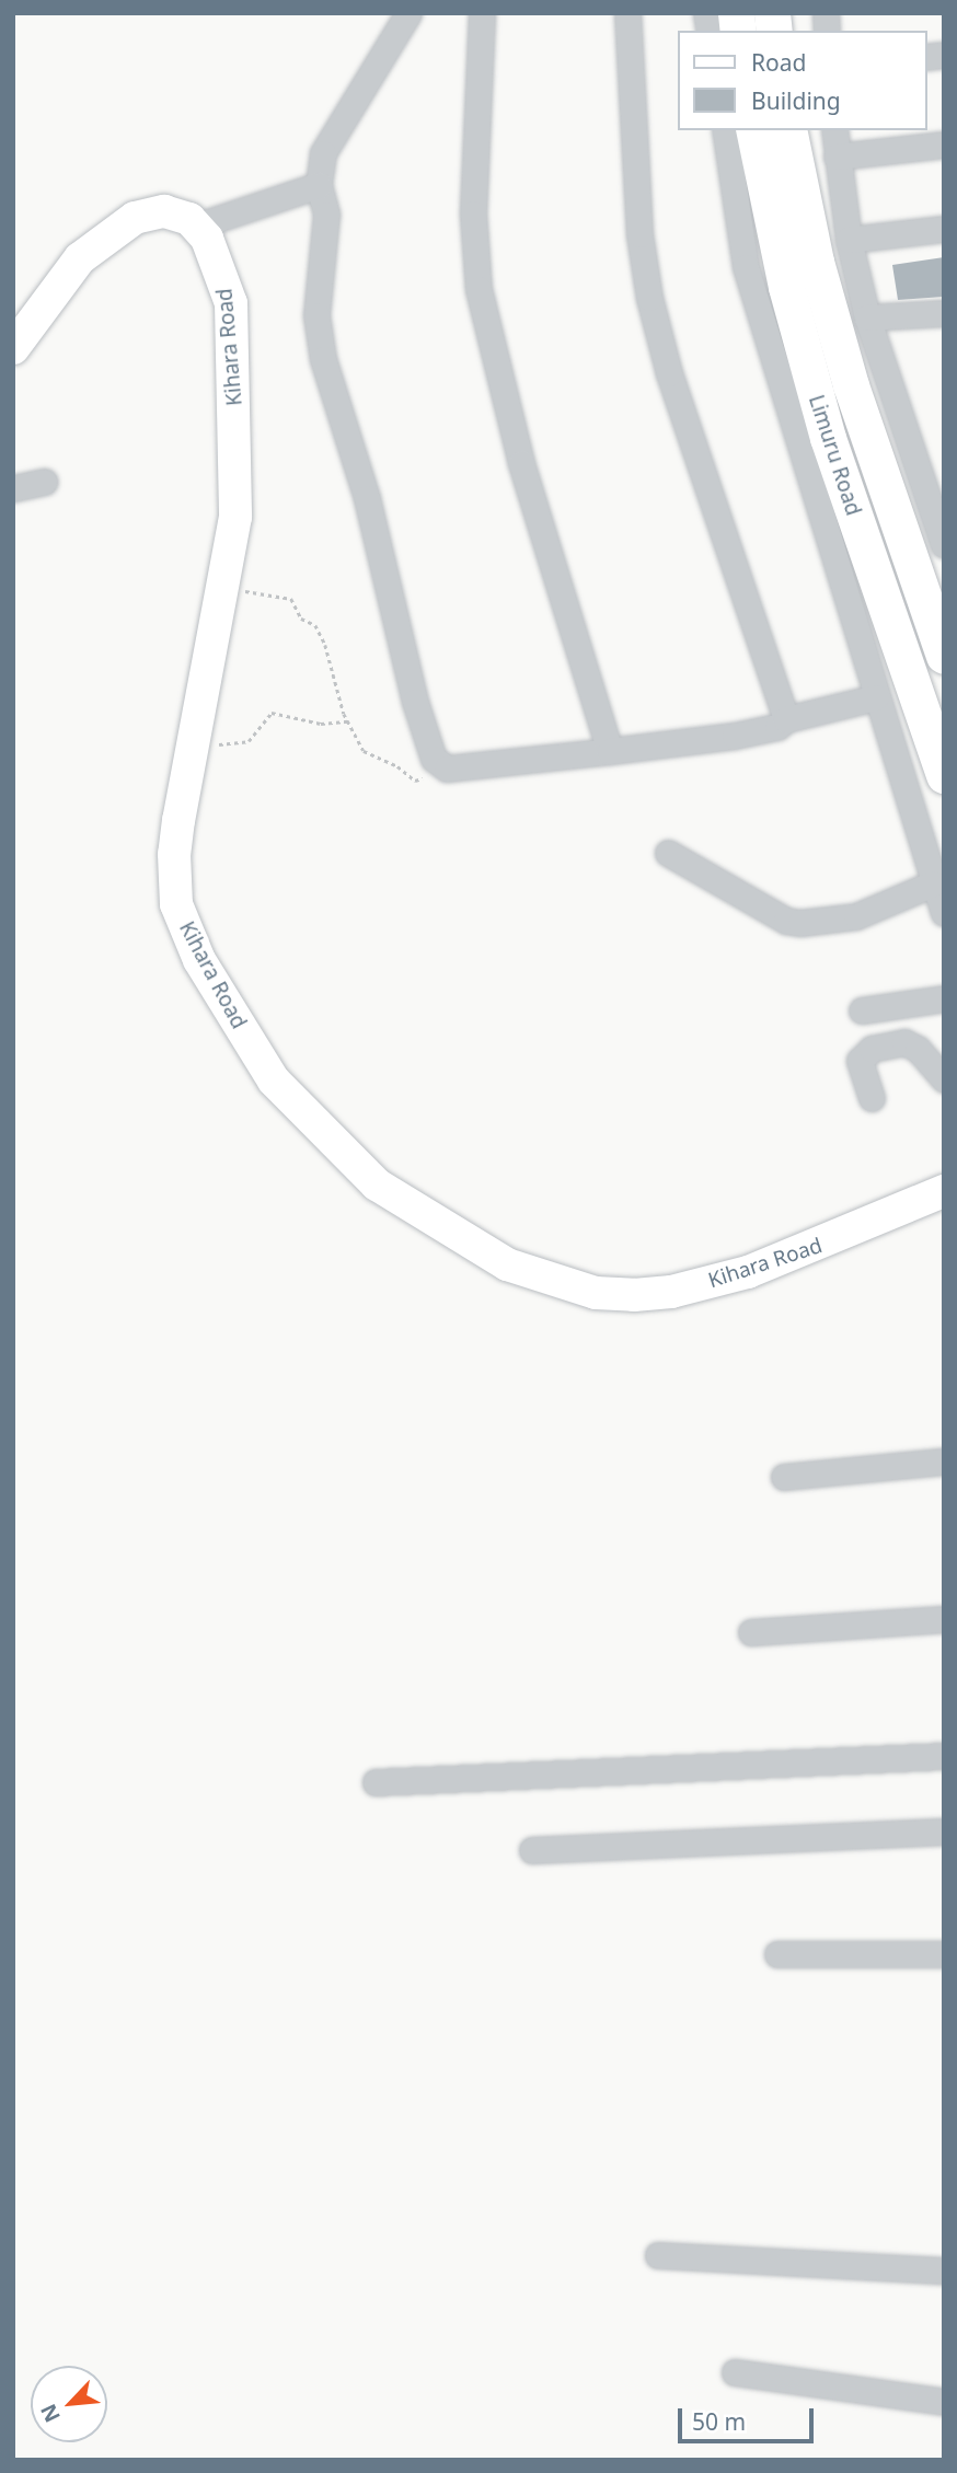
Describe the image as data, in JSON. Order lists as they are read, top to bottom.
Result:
{
  "streets": {
    "highway": ["Limuru Road"],
    "main road": ["Kihara Road"]
  },
  "legend": ["Road", "Building"],
  "scale_bar": "50 m",
  "north": "bottom left"
}
